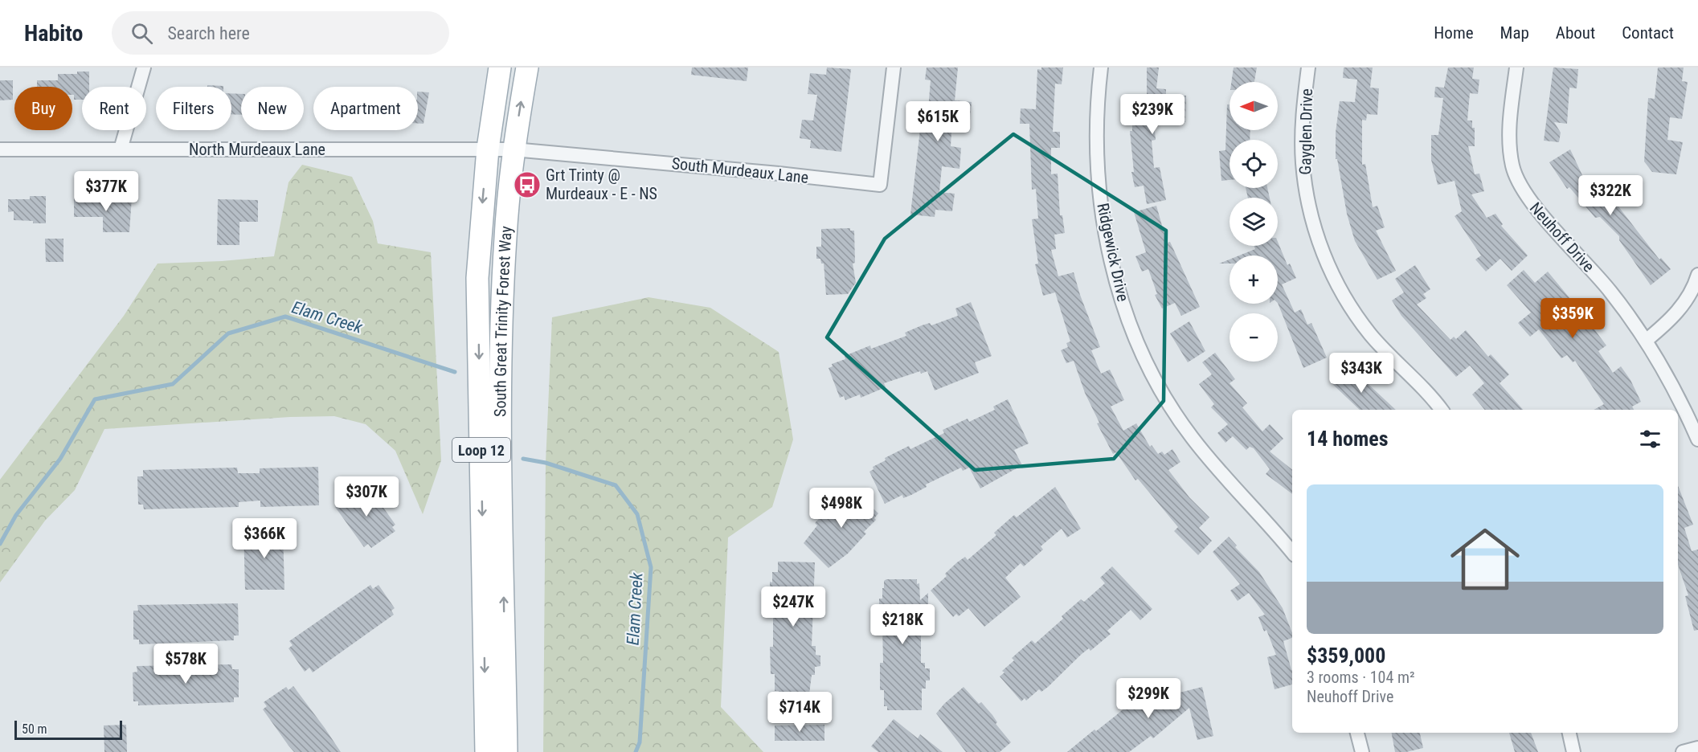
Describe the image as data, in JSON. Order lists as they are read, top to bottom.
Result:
{
  "streets": {
    "main road": ["South Great Trinity Forest Way", "Loop 12"],
    "street": [
      "Gayglen Drive",
      "North Murdeaux Lane",
      "South Murdeaux Lane",
      "Neuhoff Drive",
      "Ridgewick Drive"
    ]
  },
  "crossings": [
    ["North Murdeaux Lane", "South Murdeaux Lane"],
    ["North Murdeaux Lane", "South Great Trinity Forest Way"],
    ["South Murdeaux Lane", "South Great Trinity Forest Way"]
  ],
  "water": ["Elam Creek"],
  "places": {
    "bus stop": ["Grt Trinty @ Murdeaux - E - NS"]
  },
  "scale_bar": "50 m",
  "north": "left",
  "page": {
    "header": "Habito",
    "search": "Search here",
    "nav": [
      "Home",
      "Map",
      "About",
      "Contact"
    ],
    "map_buttons": ["+", "−"],
    "chip": [
      "Buy",
      "Rent",
      "Filters",
      "New",
      "Apartment"
    ],
    "price": [
      "$239K",
      "$615K",
      "$377K",
      "$322K",
      "$359K",
      "$343K",
      "$307K",
      "$498K",
      "$366K",
      "$247K",
      "$218K",
      "$578K",
      "$299K",
      "$714K"
    ],
    "heading": "14 homes",
    "list": [
      {
        "name": "$359,000",
        "note": "3 rooms · 104 m² · Neuhoff Drive"
      }
    ],
    "scale": "50 m"
  }
}
